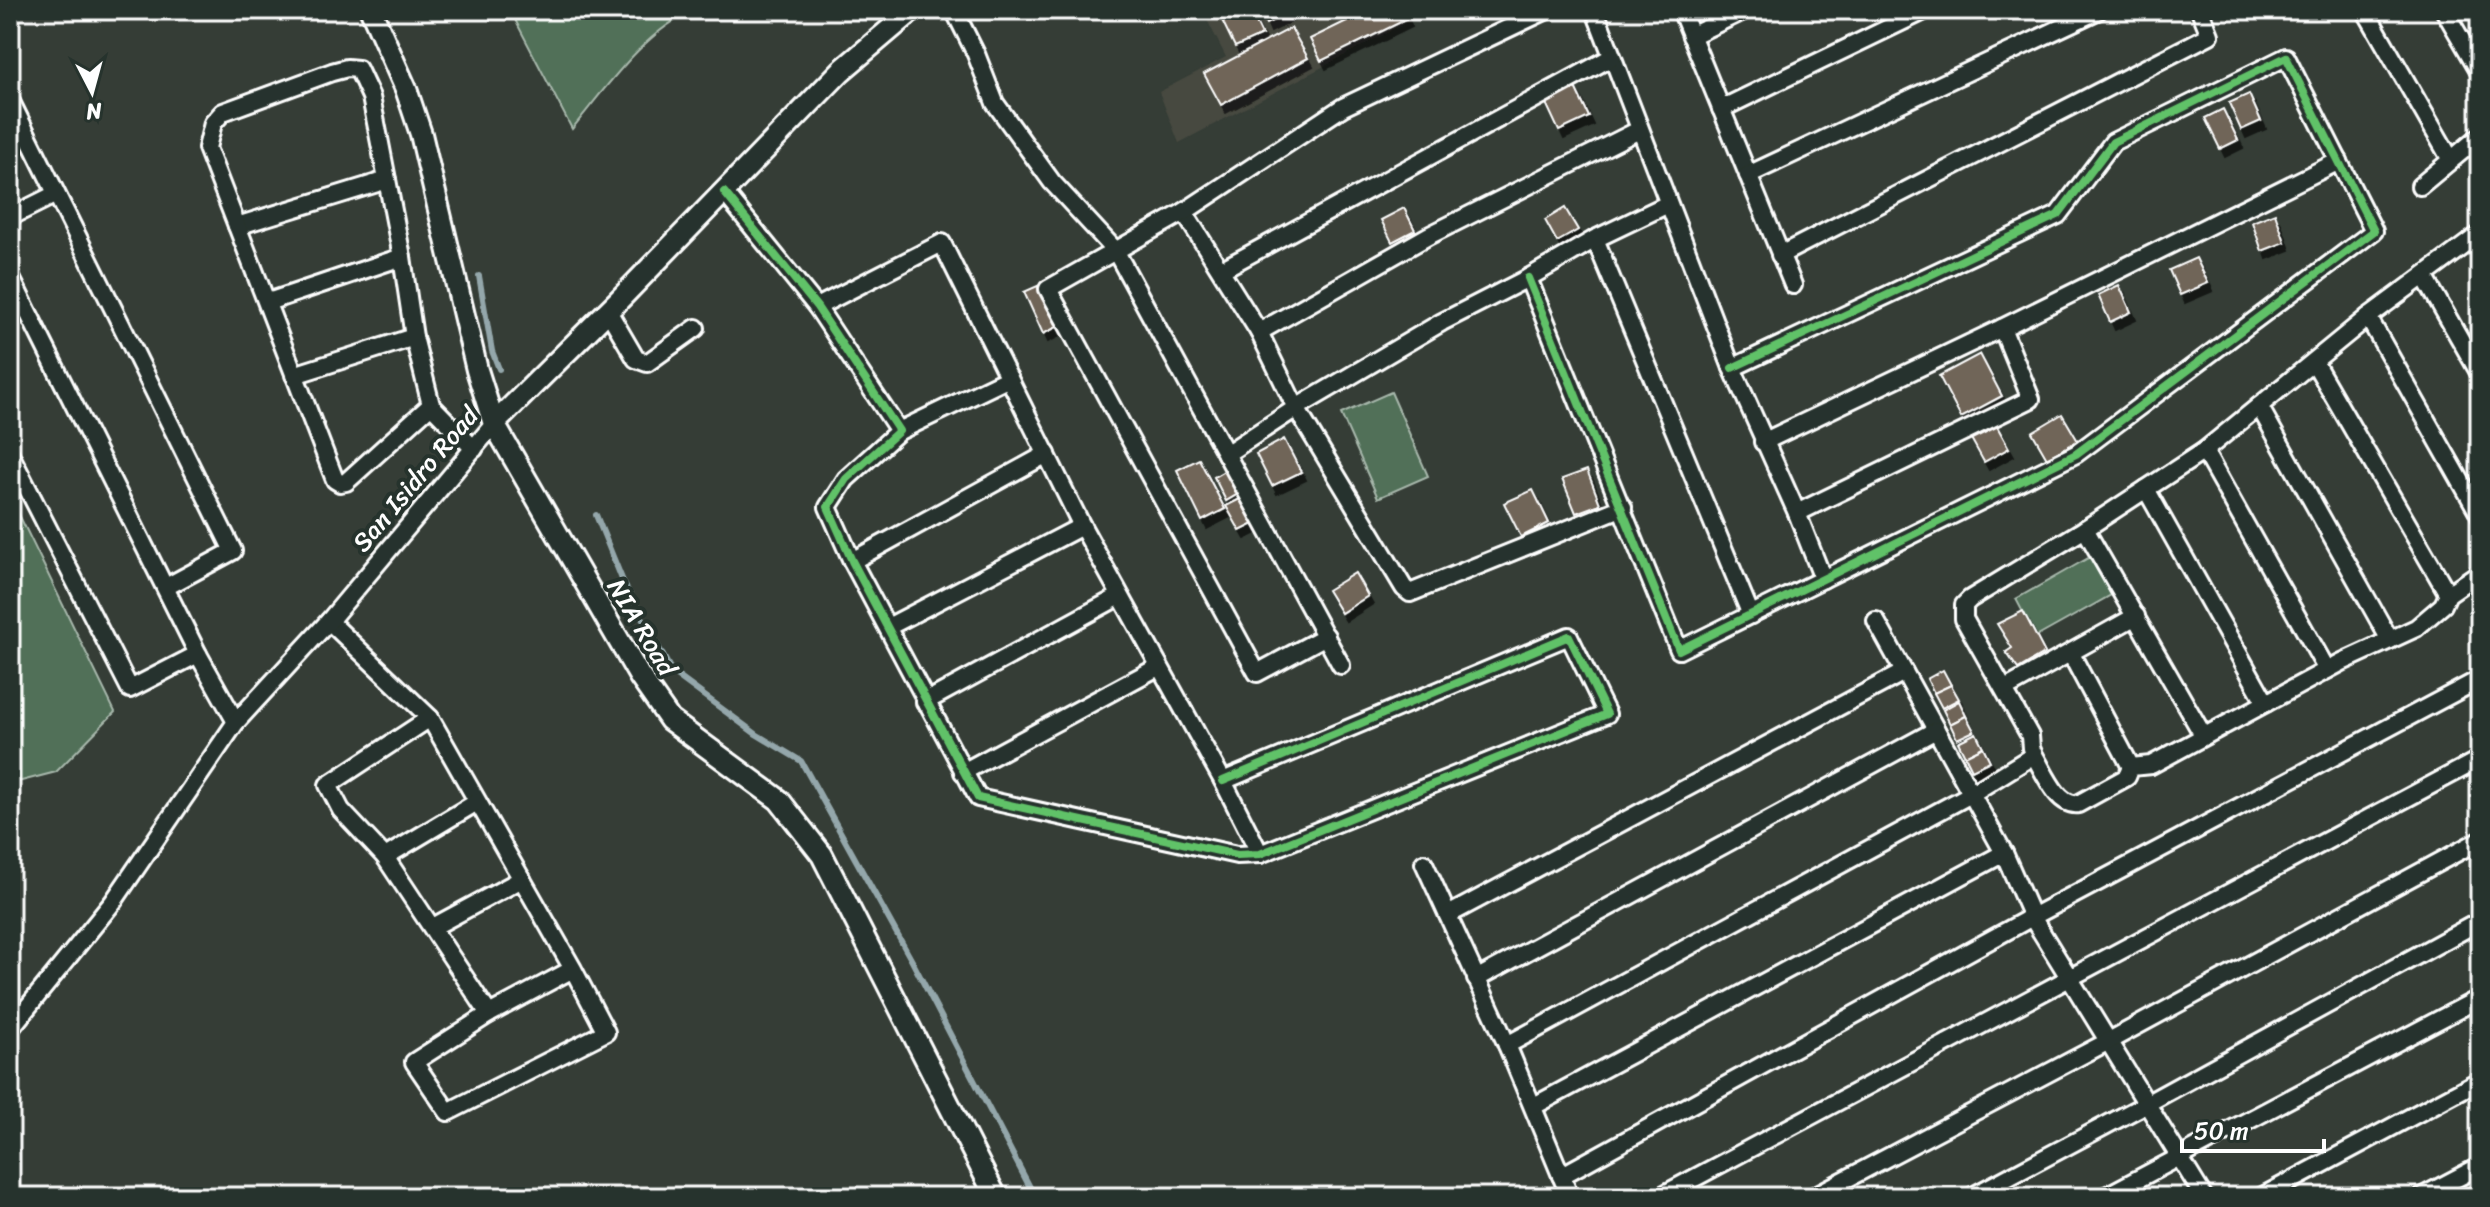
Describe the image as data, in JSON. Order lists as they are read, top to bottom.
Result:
{
  "streets": {
    "street": ["San Isidro Road", "NIA Road"]
  },
  "crossings": [
    ["San Isidro Road", "NIA Road"]
  ],
  "scale_bar": "50 m",
  "north": "bottom"
}
